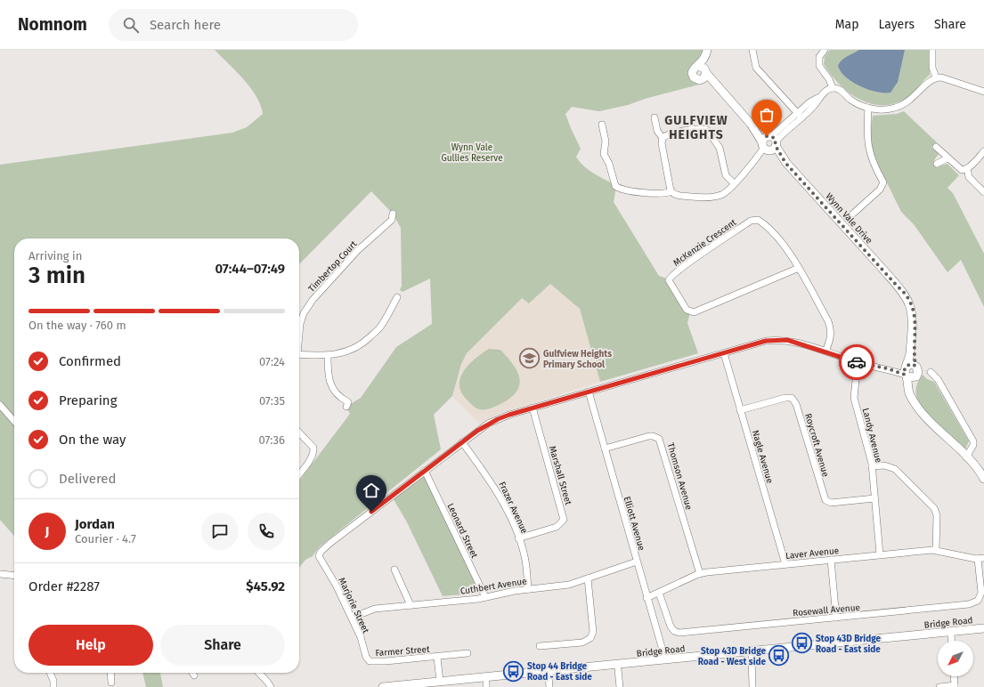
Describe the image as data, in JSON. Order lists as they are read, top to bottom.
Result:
{
  "streets": {
    "main road": ["Wynn Vale Drive", "Bridge Road"],
    "street": [
      "McKenzie Crescent",
      "Timbertop Court",
      "Landy Avenue",
      "Roycroft Avenue",
      "Nagle Avenue",
      "Marshall Street",
      "Thomson Avenue",
      "Frazer Avenue",
      "Elliott Avenue",
      "Leonard Street",
      "Laver Avenue",
      "Cuthbert Avenue",
      "Marjorie Street",
      "Rosewall Avenue",
      "Farmer Street"
    ]
  },
  "crossings": [
    ["Landy Avenue", "Roycroft Avenue"],
    ["Landy Avenue", "Laver Avenue"],
    ["Roycroft Avenue", "Nagle Avenue"],
    ["Nagle Avenue", "Laver Avenue"],
    ["Marshall Street", "Frazer Avenue"],
    ["Thomson Avenue", "Elliott Avenue"],
    ["Thomson Avenue", "Laver Avenue"],
    ["Frazer Avenue", "Cuthbert Avenue"],
    ["Elliott Avenue", "Laver Avenue"],
    ["Elliott Avenue", "Cuthbert Avenue"],
    ["Elliott Avenue", "Bridge Road"],
    ["Leonard Street", "Cuthbert Avenue"],
    ["Leonard Street", "Marjorie Street"],
    ["Laver Avenue", "Rosewall Avenue"],
    ["Cuthbert Avenue", "Marjorie Street"],
    ["Marjorie Street", "Farmer Street"],
    ["Bridge Road", "Farmer Street"]
  ],
  "districts": ["GULFVIEW HEIGHTS"],
  "parks": ["Wynn Vale Gullies Reserve"],
  "places": {
    "school or university": ["Gulfview Heights Primary School"],
    "bus stop": ["Stop 43D Bridge Road - East side", "Stop 43D Bridge Road - West side", "Stop 44 Bridge Road - East side"]
  },
  "north": "bottom left",
  "page": {
    "header": "Nomnom",
    "search": "Search here",
    "nav": ["Map", "Layers", "Share"],
    "heading": ["3 min", "Arriving in", "07:44–07:49"],
    "panel": [
      "Jordan",
      "Courier · 4.7",
      "Order #2287",
      "$45.92"
    ],
    "bar": "On the way · 760 m",
    "list": [
      ["Confirmed", "07:24"],
      ["Preparing", "07:35"],
      ["On the way", "07:36"],
      "Delivered"
    ],
    "round": "J",
    "buttons": ["Help", "Share"]
  }
}
